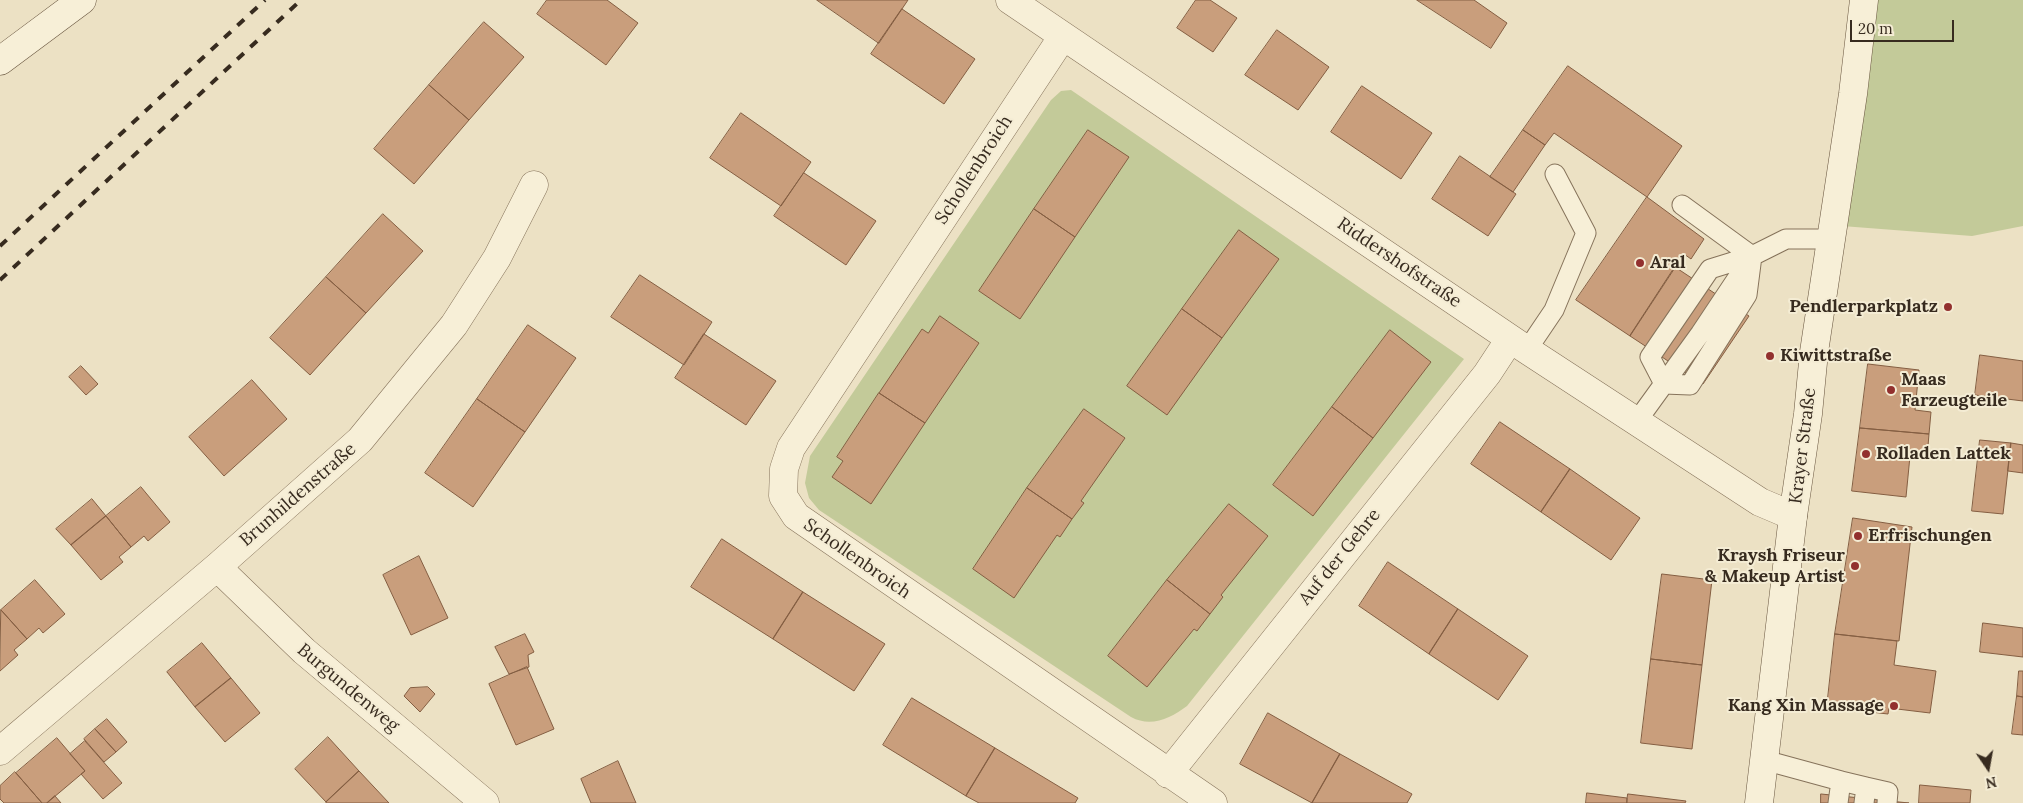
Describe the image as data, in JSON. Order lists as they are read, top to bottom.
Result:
{
  "streets": {
    "street": [
      "Schollenbroich",
      "Riddershofstraße",
      "Krayer Straße",
      "Brunhildenstraße",
      "Auf der Gehre",
      "Burgundenweg"
    ]
  },
  "crossings": [
    ["Schollenbroich", "Riddershofstraße"],
    ["Schollenbroich", "Auf der Gehre"],
    ["Riddershofstraße", "Krayer Straße"],
    ["Riddershofstraße", "Auf der Gehre"],
    ["Brunhildenstraße", "Burgundenweg"]
  ],
  "places": [
    "Aral",
    "Pendlerparkplatz",
    "Kiwittstraße",
    "Maas Farzeugteile",
    "Rolladen Lattek",
    "Erfrischungen",
    "Kraysh Friseur & Makeup Artist",
    "Kang Xin Massage"
  ],
  "scale_bar": "20 m",
  "north": "bottom"
}
